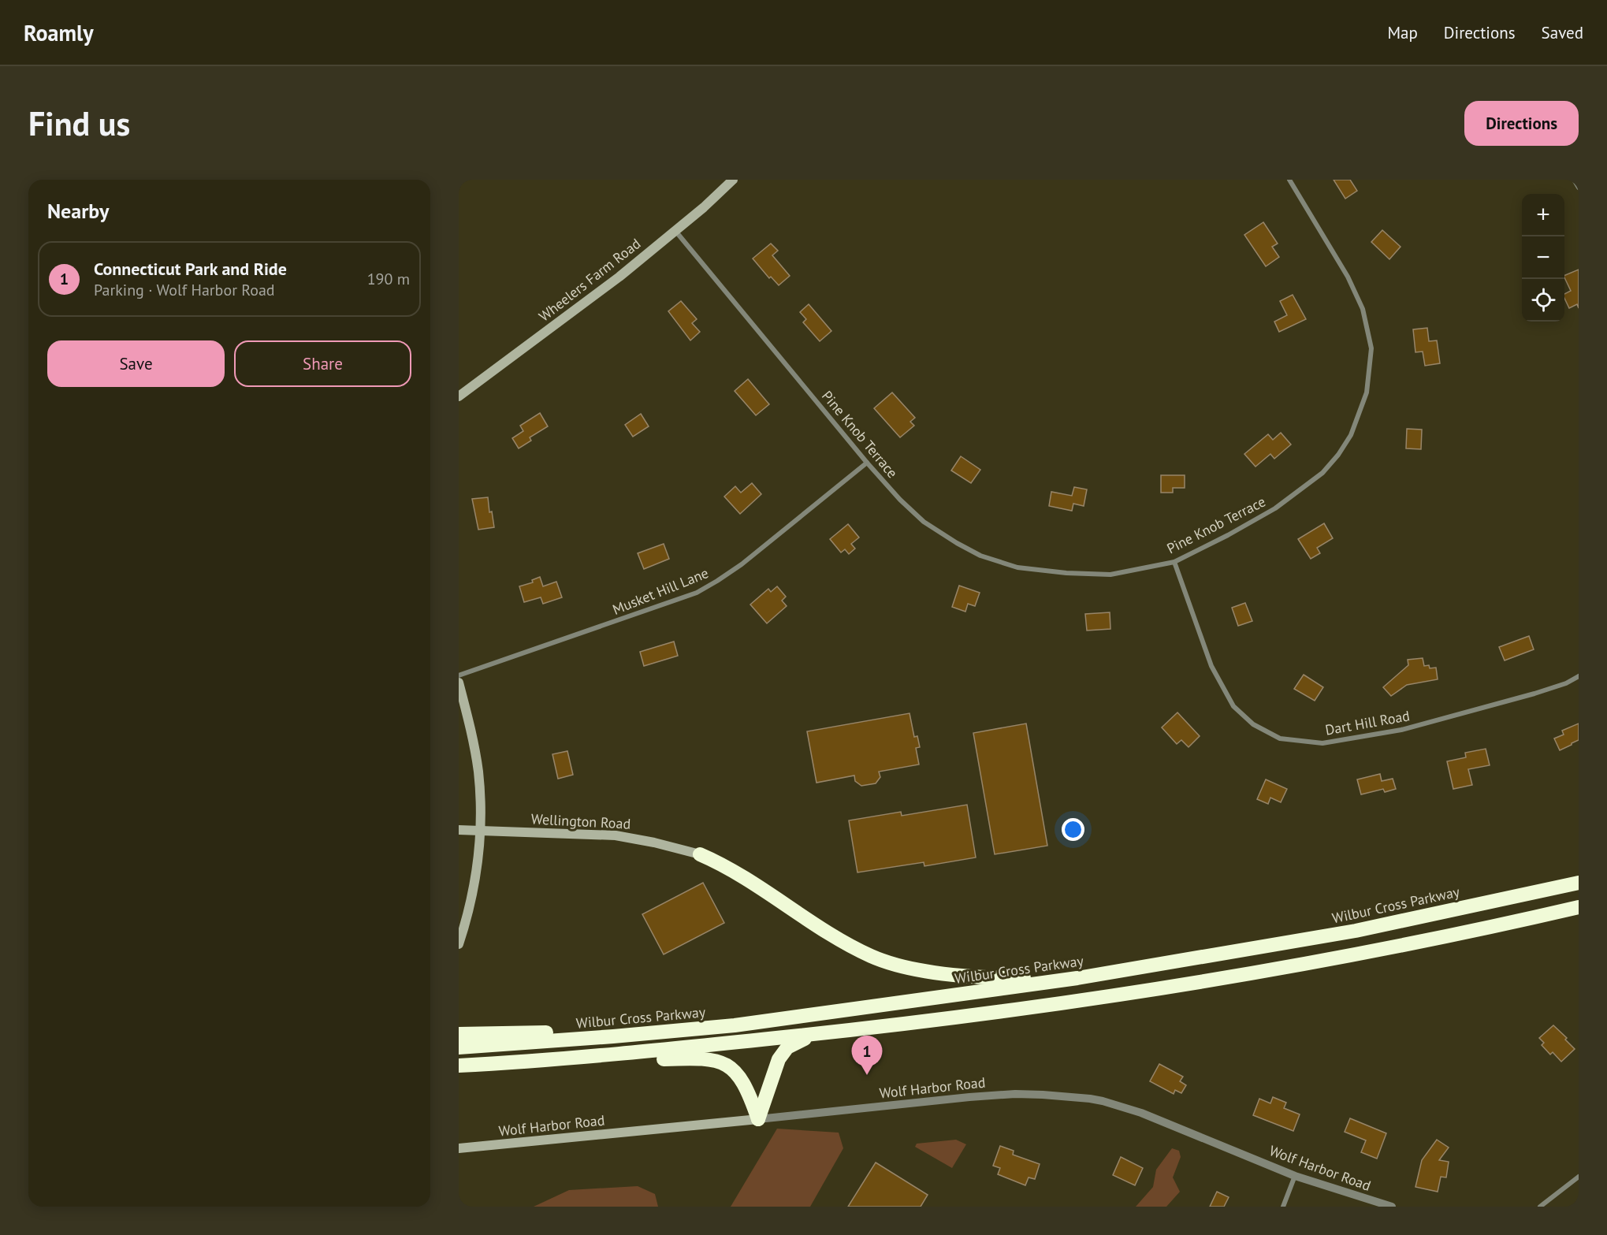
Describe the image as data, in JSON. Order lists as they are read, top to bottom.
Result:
{
  "streets": {
    "highway": ["Wilbur Cross Parkway"],
    "main road": ["Wheelers Farm Road", "Wellington Road", "Wolf Harbor Road"],
    "street": ["Pine Knob Terrace", "Musket Hill Lane", "Dart Hill Road"]
  },
  "crossings": [
    ["Wheelers Farm Road", "Pine Knob Terrace"],
    ["Pine Knob Terrace", "Musket Hill Lane"],
    ["Pine Knob Terrace", "Dart Hill Road"]
  ],
  "page": {
    "header": "Roamly",
    "nav": ["Map", "Directions", "Saved"],
    "buttons": [
      "Directions",
      ["Save", "Share"]
    ],
    "title": "Find us",
    "heading": "Nearby",
    "map_buttons": ["+", "−"],
    "list": [
      {
        "mark": "1",
        "name": "Connecticut Park and Ride",
        "note": "Parking · Wolf Harbor Road",
        "value": "190 m"
      }
    ],
    "pins": "1"
  }
}
